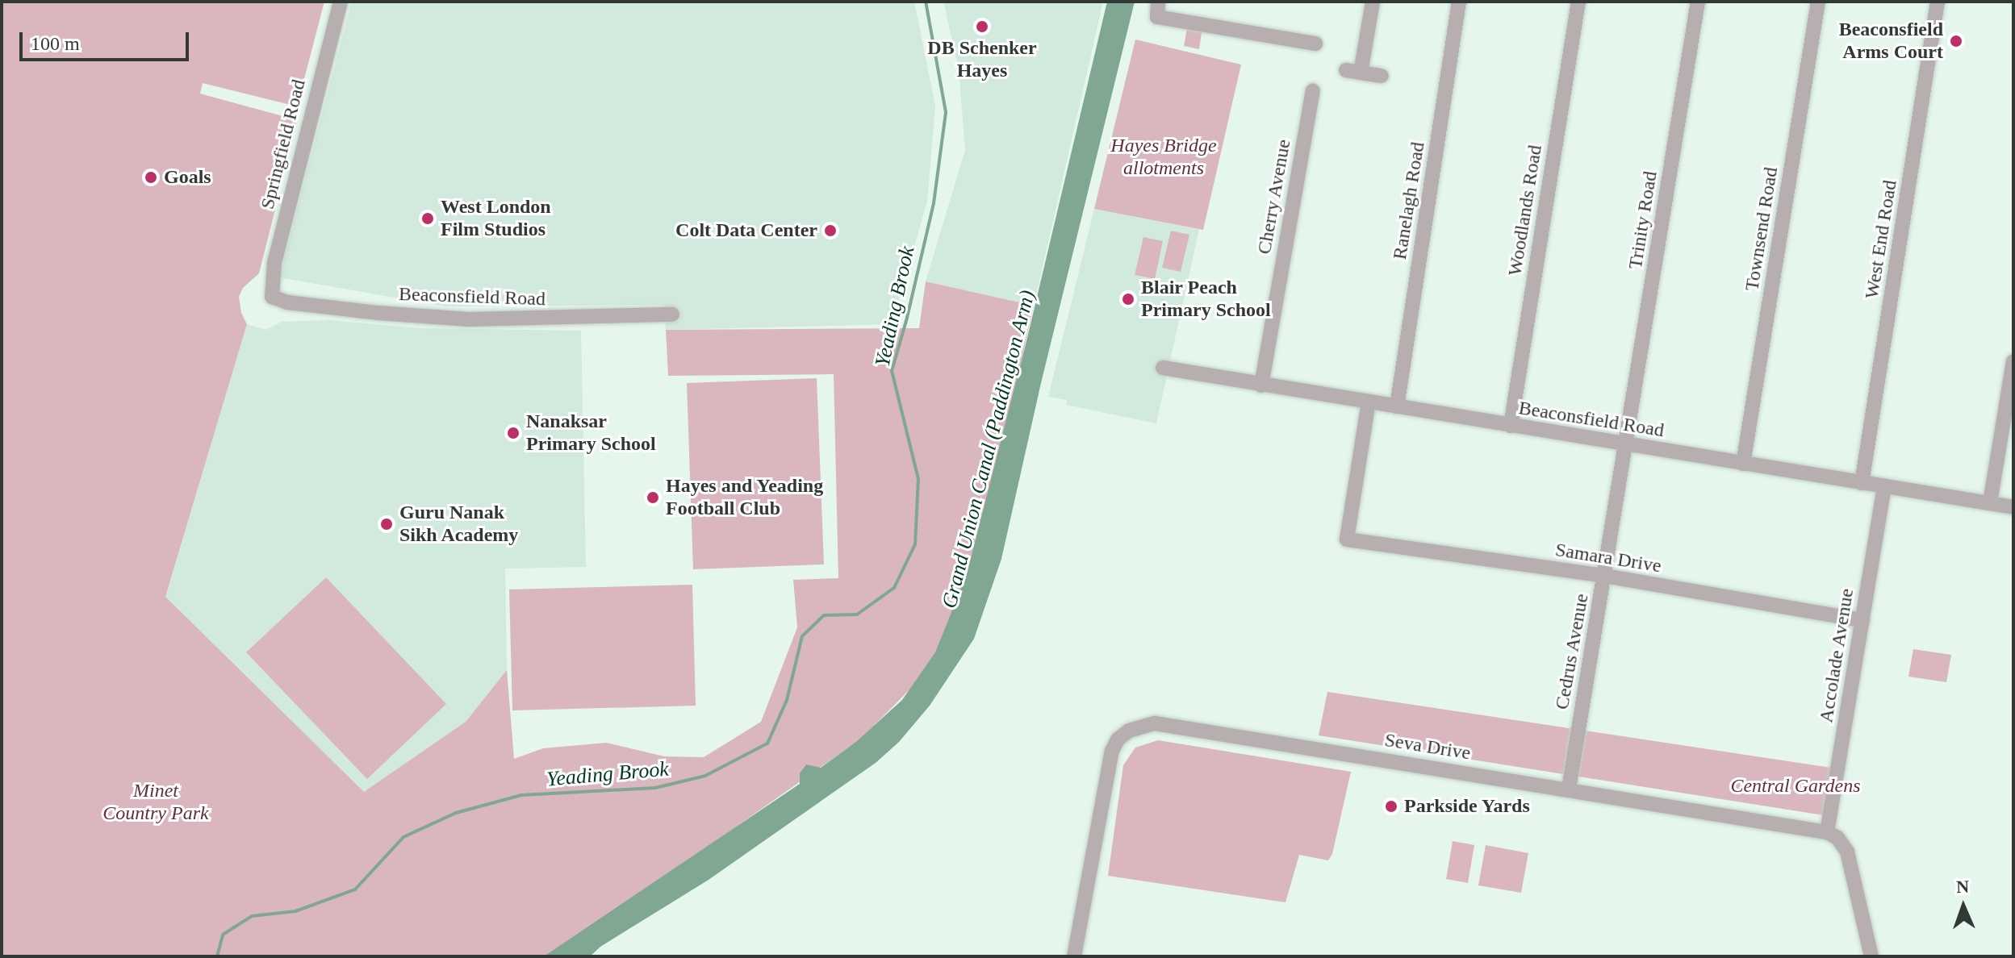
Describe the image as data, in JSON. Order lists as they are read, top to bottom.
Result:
{
  "streets": {
    "street": [
      "Springfield Road",
      "Cherry Avenue",
      "Ranelagh Road",
      "Woodlands Road",
      "Trinity Road",
      "Townsend Road",
      "West End Road",
      "Beaconsfield Road",
      "Samara Drive",
      "Cedrus Avenue",
      "Accolade Avenue",
      "Seva Drive"
    ]
  },
  "crossings": [
    ["Springfield Road", "Beaconsfield Road"],
    ["Cherry Avenue", "Beaconsfield Road"],
    ["Ranelagh Road", "Beaconsfield Road"],
    ["Woodlands Road", "Beaconsfield Road"],
    ["Trinity Road", "Beaconsfield Road"],
    ["Trinity Road", "Cedrus Avenue"],
    ["Townsend Road", "Beaconsfield Road"],
    ["West End Road", "Beaconsfield Road"],
    ["Beaconsfield Road", "Samara Drive"],
    ["Beaconsfield Road", "Cedrus Avenue"],
    ["Beaconsfield Road", "Accolade Avenue"],
    ["Samara Drive", "Cedrus Avenue"],
    ["Samara Drive", "Accolade Avenue"],
    ["Cedrus Avenue", "Seva Drive"],
    ["Accolade Avenue", "Seva Drive"]
  ],
  "water": ["Yeading Brook", "Grand Union Canal (Paddington Arm)"],
  "parks": ["Hayes Bridge allotments", "Central Gardens", "Minet Country Park"],
  "places": [
    "DB Schenker Hayes",
    "Beaconsfield Arms Court",
    "Goals",
    "West London Film Studios",
    "Colt Data Center",
    "Blair Peach Primary School",
    "Nanaksar Primary School",
    "Hayes and Yeading Football Club",
    "Guru Nanak Sikh Academy",
    "Parkside Yards"
  ],
  "scale_bar": "100 m",
  "north": "top"
}
